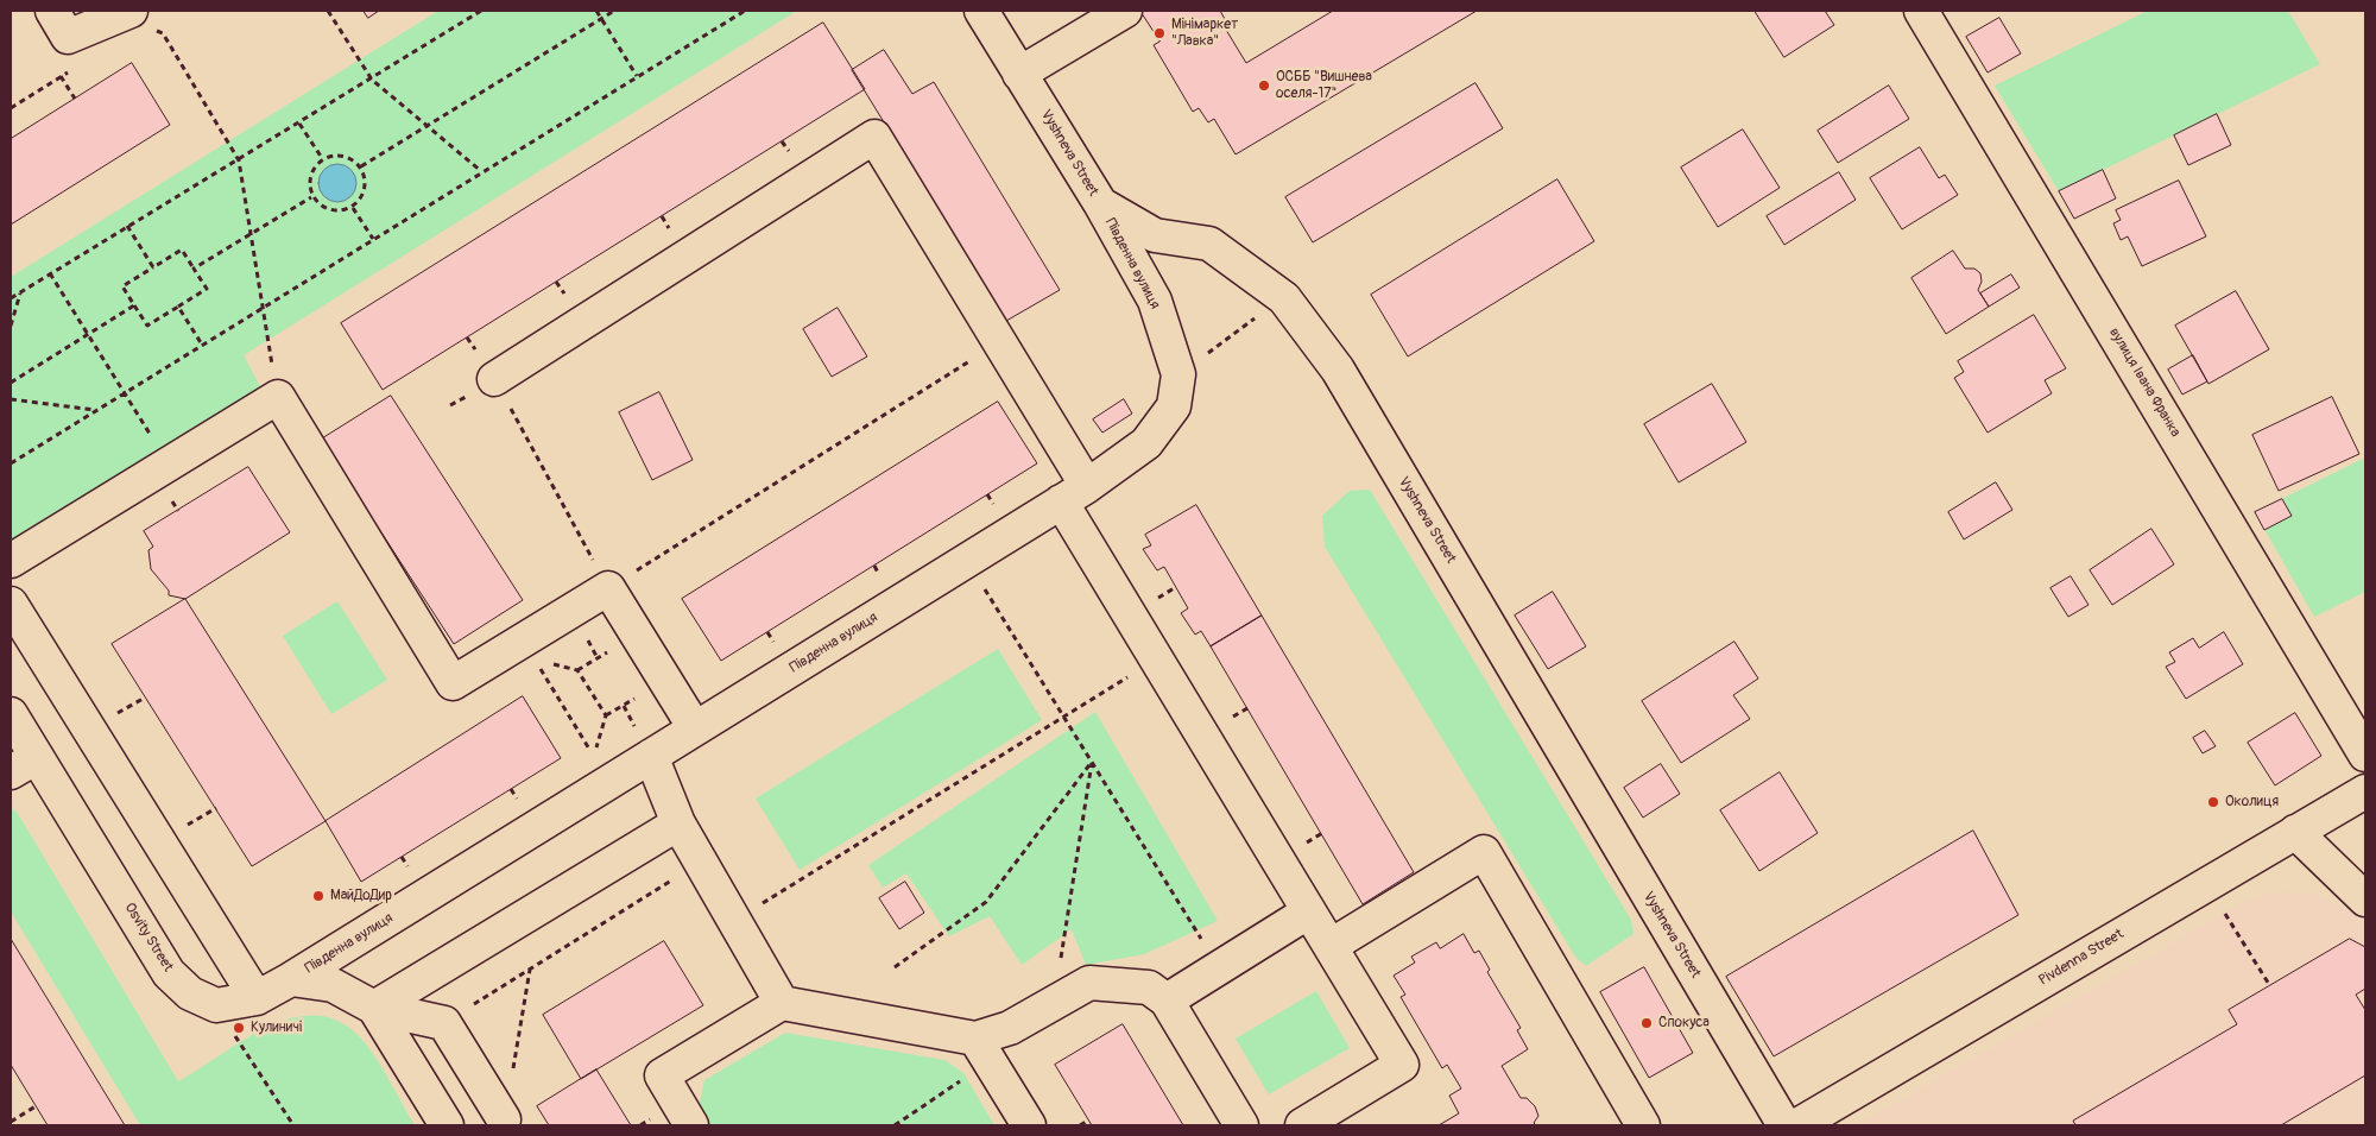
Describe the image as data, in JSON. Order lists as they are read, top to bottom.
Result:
{
  "streets": {
    "street": [
      "Vyshneva Street",
      "Південна вулиця",
      "вулиця Івана Франка",
      "Osvity Street",
      "Pivdenna Street"
    ]
  },
  "crossings": [
    ["Vyshneva Street", "Південна вулиця"]
  ],
  "places": [
    "Мінімаркет \"Лавка\"",
    "ОСББ \"Вишнева оселя-17\"",
    "Околиця",
    "МайДоДир",
    "Спокуса",
    "Кулиничі"
  ]
}
